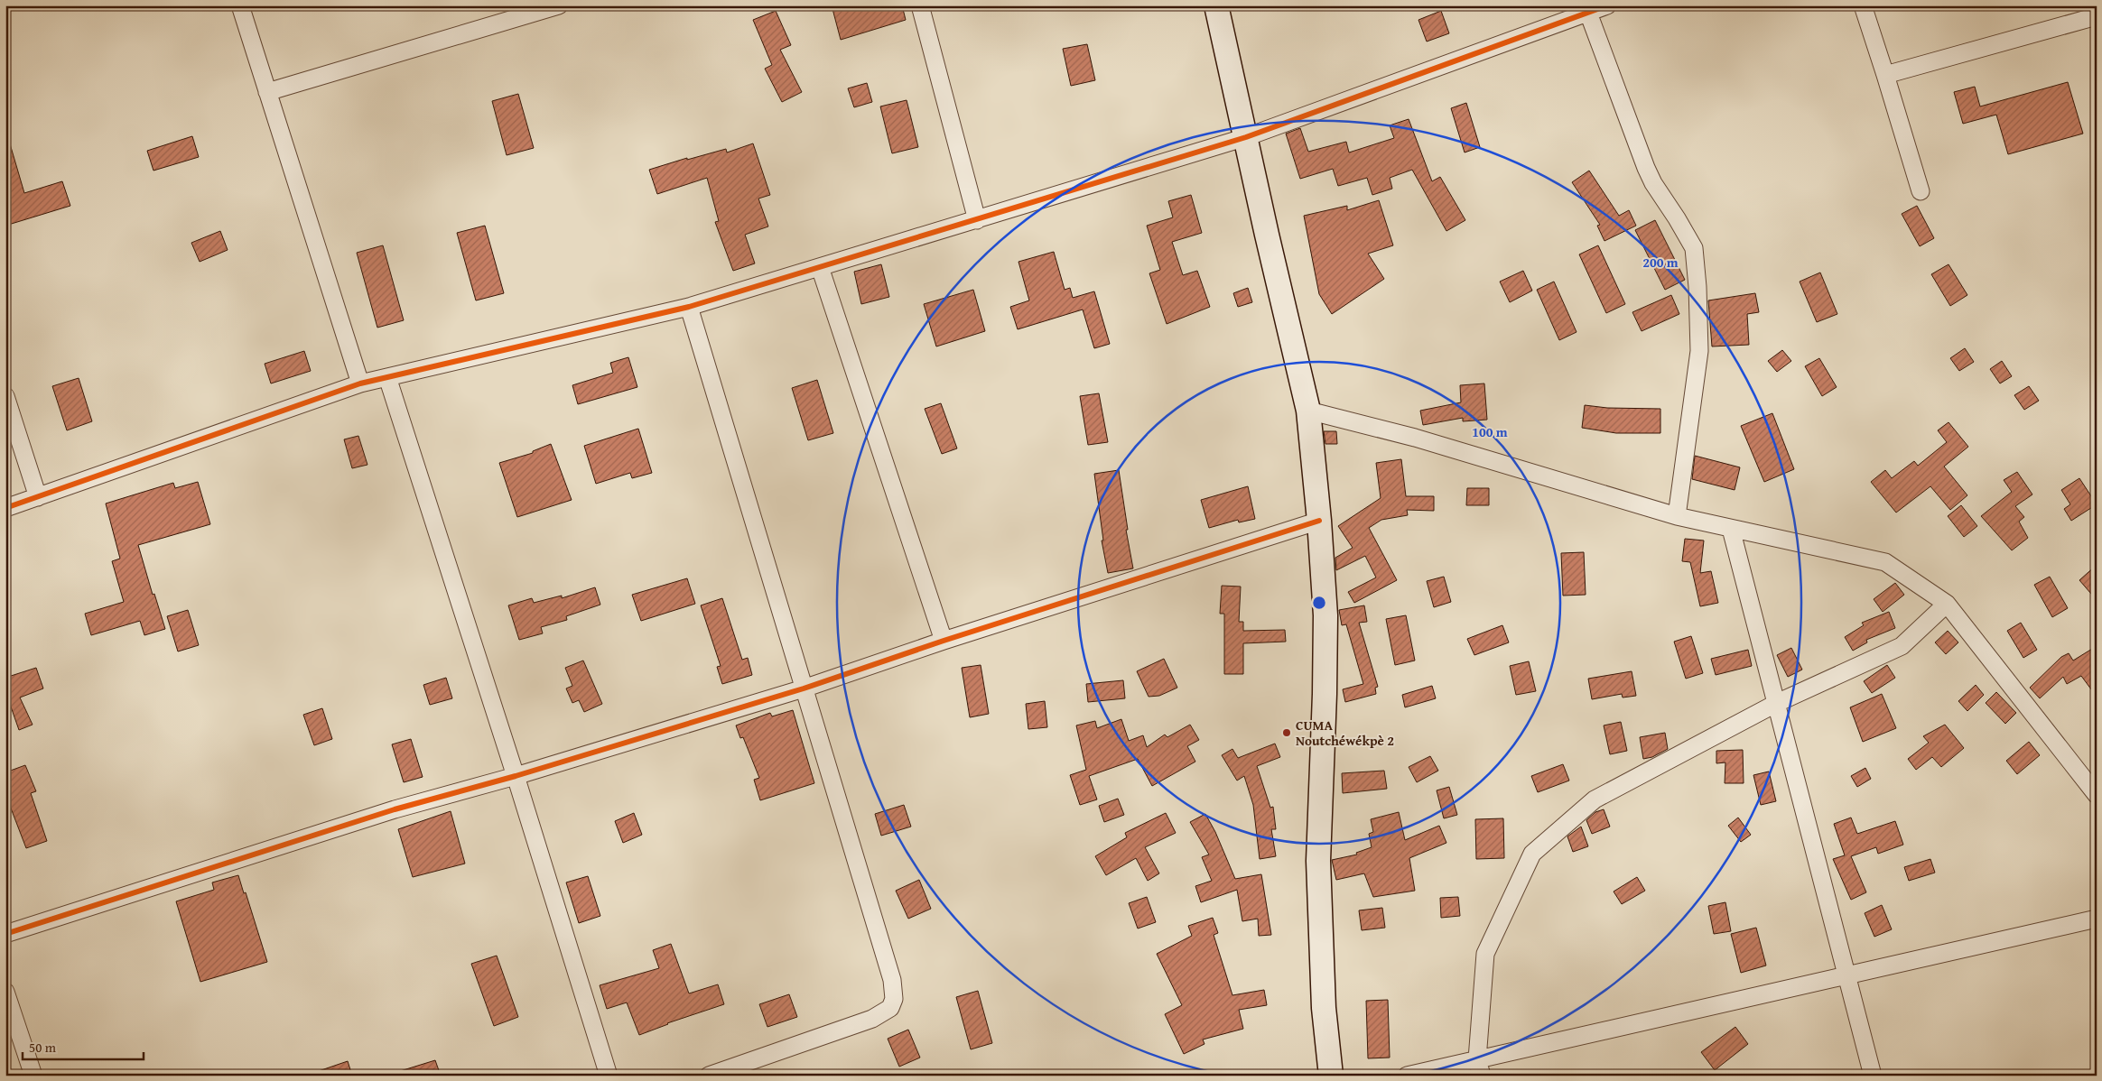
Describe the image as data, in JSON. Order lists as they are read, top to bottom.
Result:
{
  "places": ["CUMA Noutchéwékpè 2"],
  "scale_bar": "50 m",
  "rings": ["200 m", "100 m"]
}
